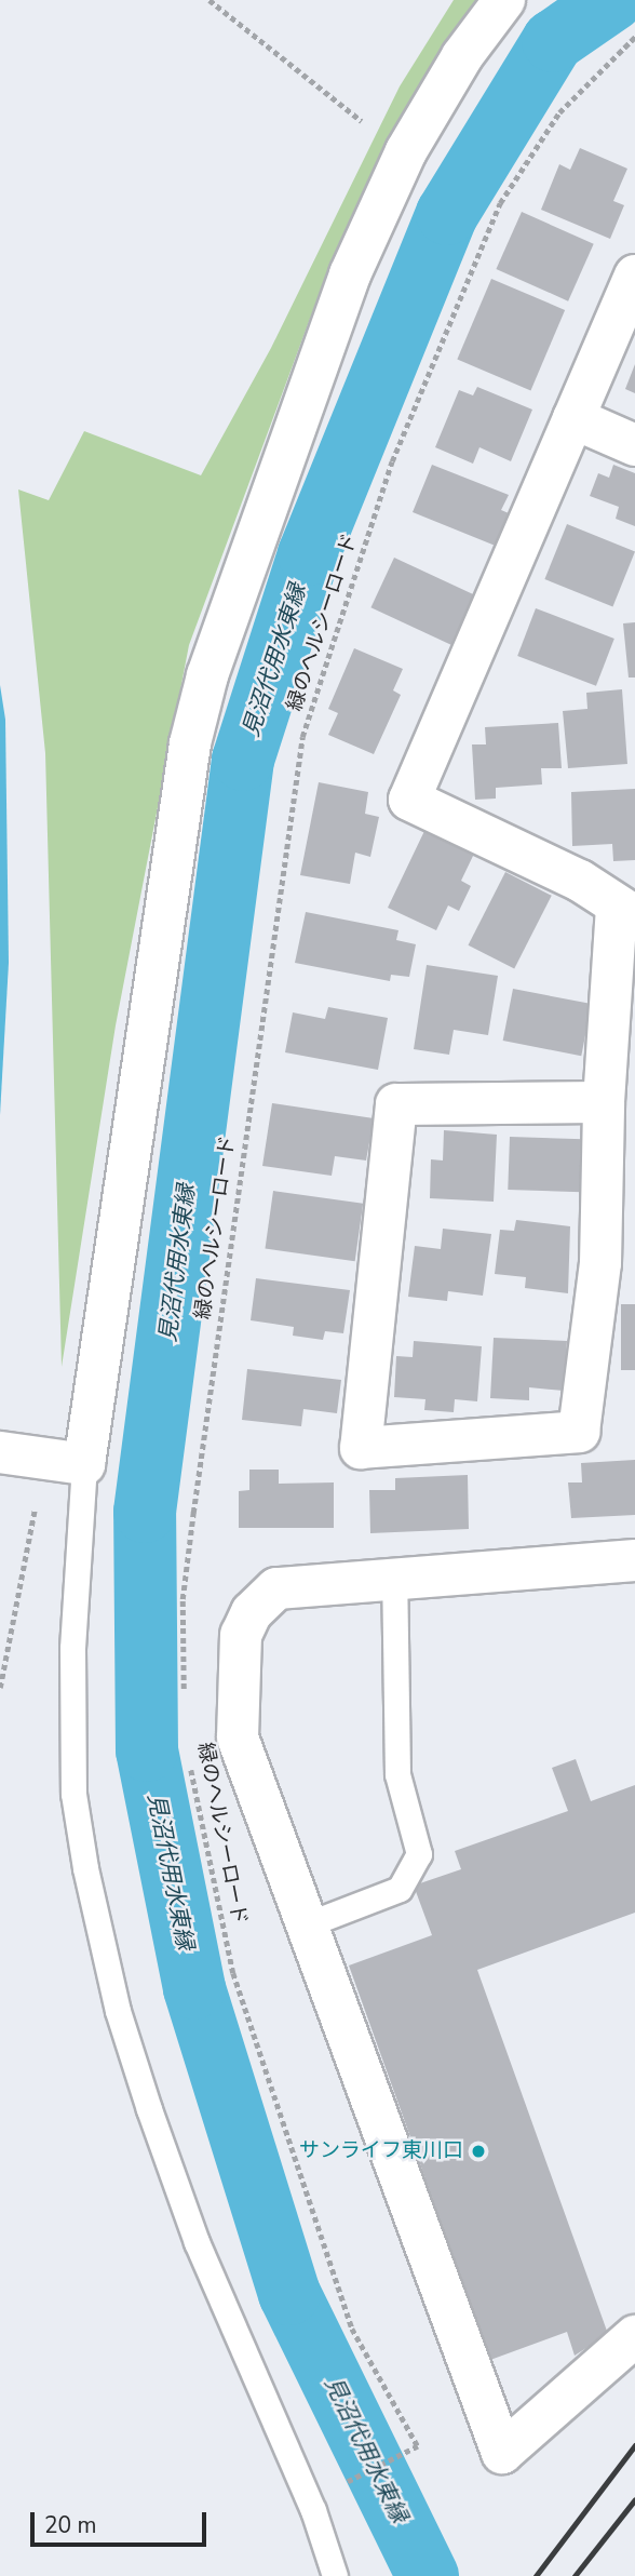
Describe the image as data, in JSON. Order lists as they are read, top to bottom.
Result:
{
  "streets": {
    "path": ["緑のヘルシーロード"]
  },
  "water": ["見沼代用水東縁"],
  "places": ["サンライフ東川口"],
  "scale_bar": "20 m"
}
